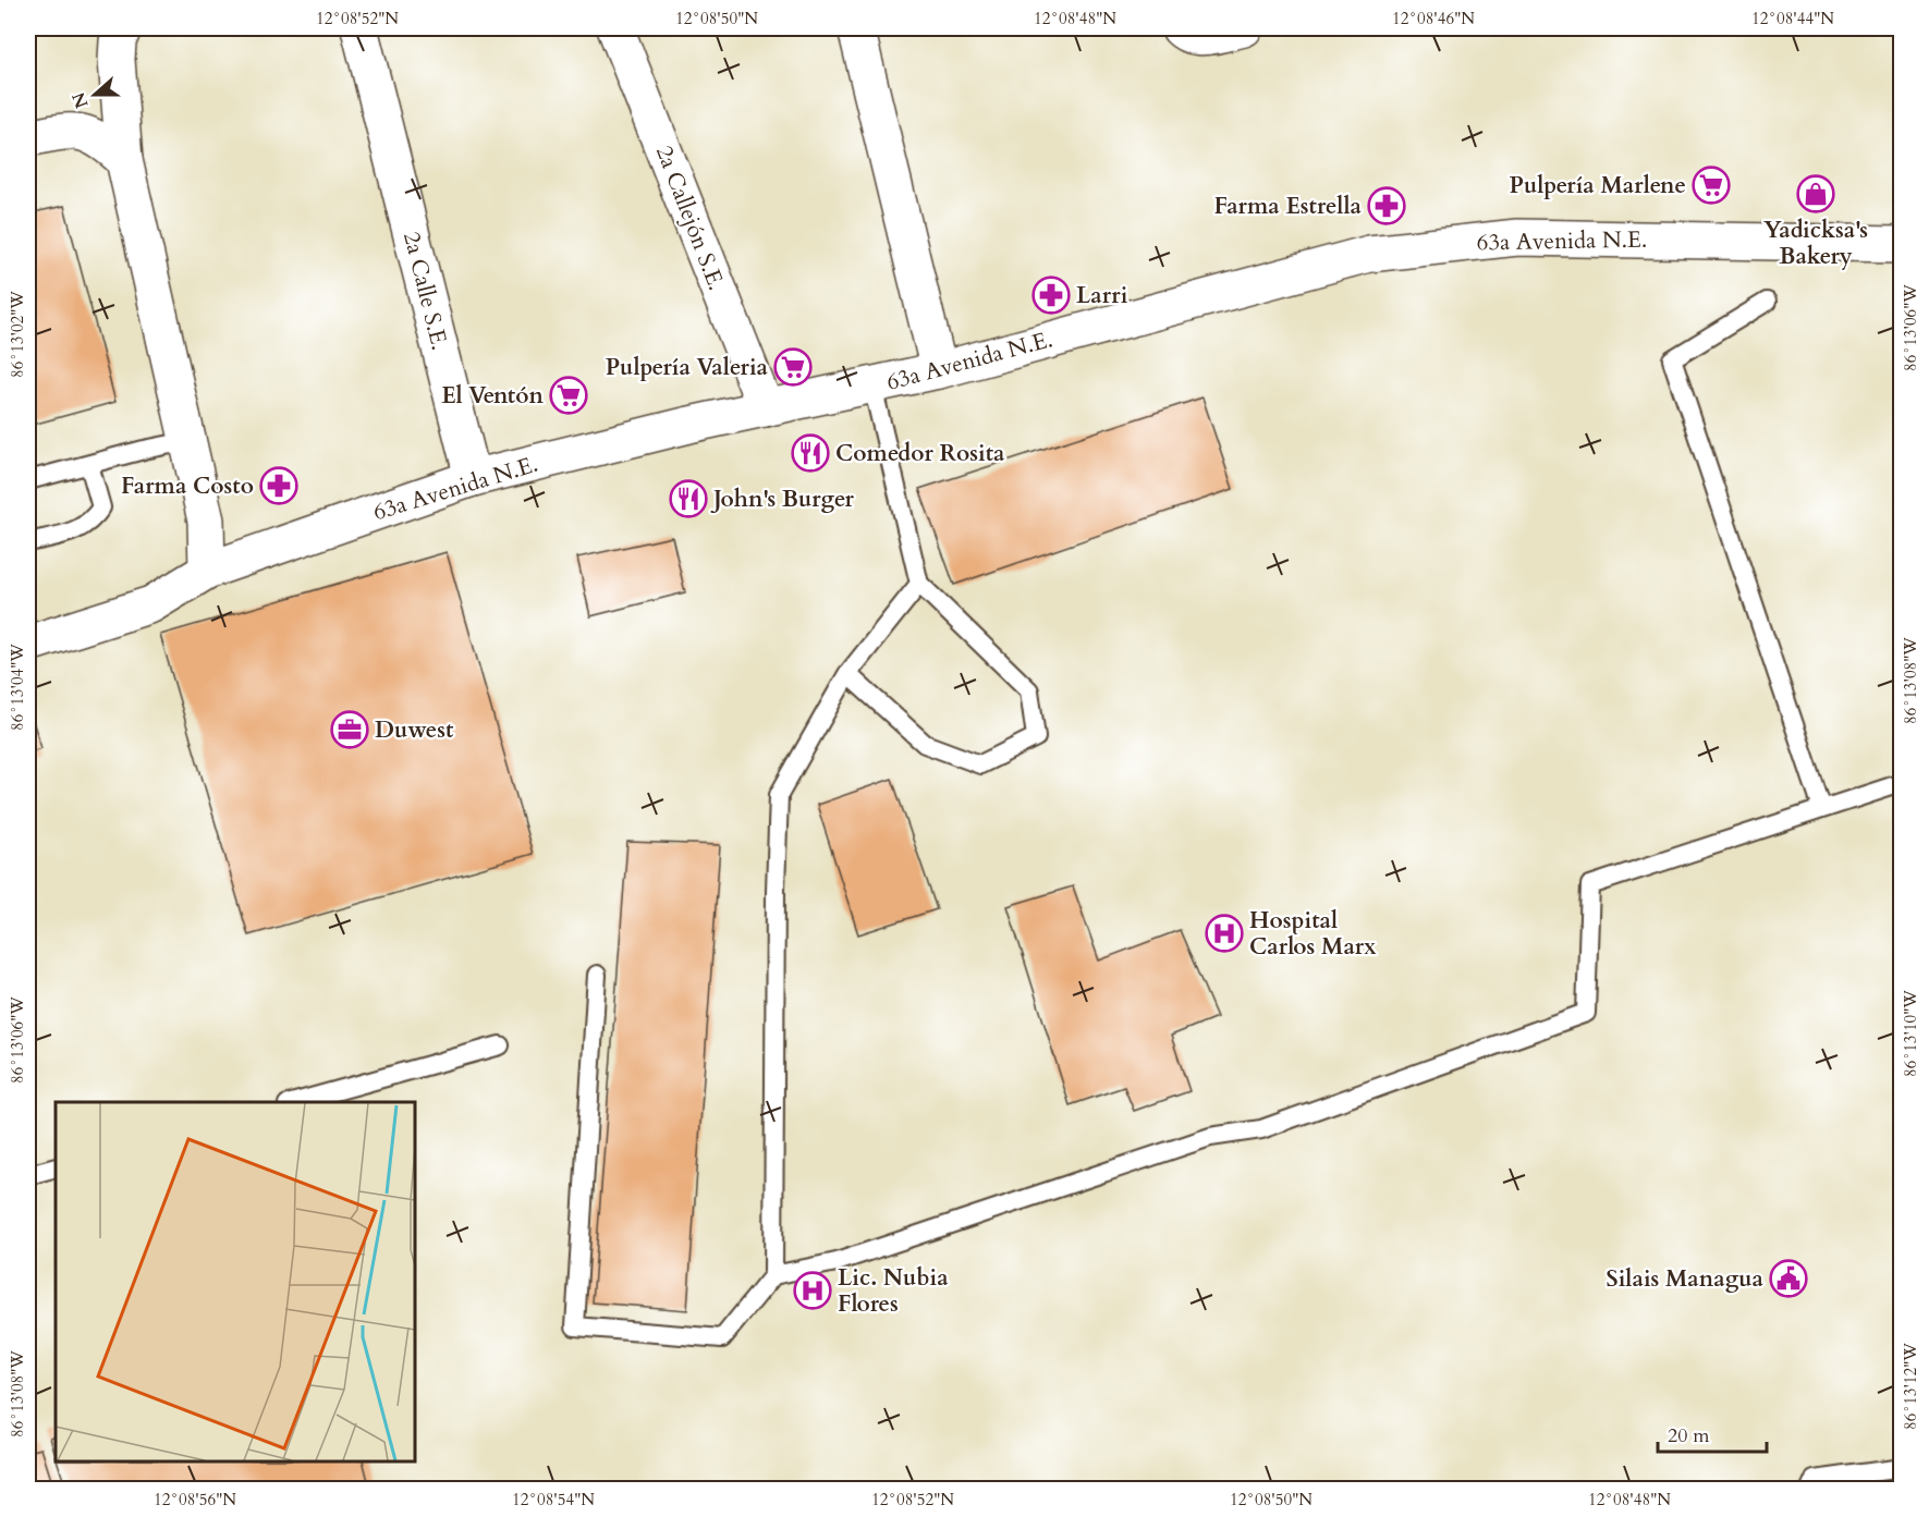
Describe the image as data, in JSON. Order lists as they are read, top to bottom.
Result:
{
  "streets": {
    "street": ["2a Callejón S.E.", "63a Avenida N.E.", "2a Calle S.E."]
  },
  "crossings": [
    ["2a Callejón S.E.", "63a Avenida N.E."],
    ["63a Avenida N.E.", "2a Calle S.E."]
  ],
  "places": {
    "supermarket": ["Pulpería Marlene", "Pulpería Valeria", "El Ventón"],
    "shop": ["Yadicksa's Bakery"],
    "pharmacy": ["Farma Estrella", "Larri", "Farma Costo"],
    "restaurant": ["Comedor Rosita", "John's Burger"],
    "office": ["Duwest"],
    "hospital": ["Hospital Carlos Marx", "Lic. Nubia Flores"],
    "public building": ["Silais Managua"]
  },
  "scale_bar": "20 m",
  "north": "left",
  "coordinates": [
    "12°08'52\"N",
    "12°08'50\"N",
    "12°08'48\"N",
    "12°08'46\"N",
    "12°08'44\"N",
    "86°13'06\"W",
    "86°13'02\"W",
    "86°13'08\"W",
    "86°13'04\"W",
    "86°13'10\"W",
    "86°13'12\"W",
    "12°08'56\"N",
    "12°08'54\"N"
  ]
}
